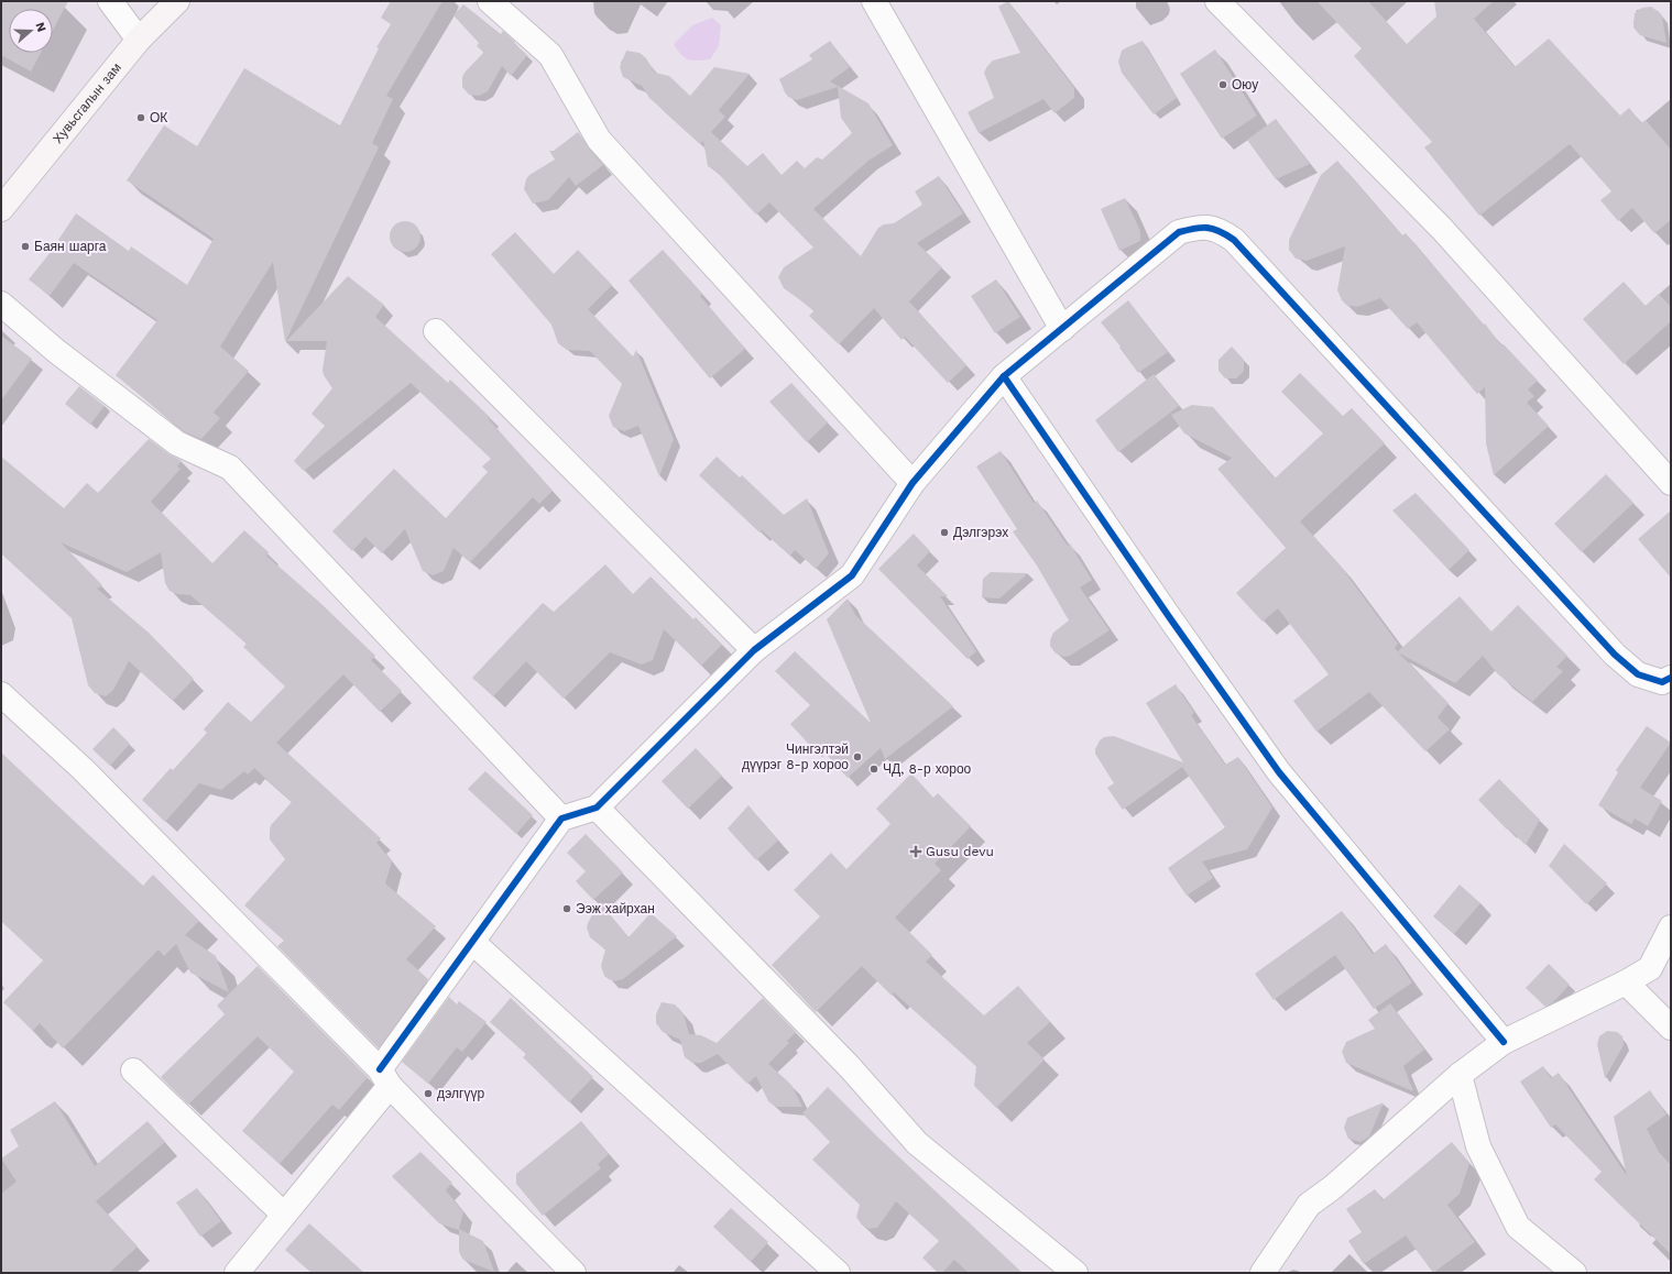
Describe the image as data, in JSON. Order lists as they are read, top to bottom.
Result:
{
  "streets": {
    "main road": ["Хувьсгалын зам"]
  },
  "places": {
    "other": [
      "Оюу",
      "ОК",
      "Баян шарга",
      "Дэлгэрэх",
      "Чингэлтэй дүүрэг 8-р хороо",
      "ЧД, 8-р хороо",
      "Ээж хайрхан",
      "дэлгүүр"
    ],
    "health": ["Gusu devu"]
  },
  "north": "right"
}
